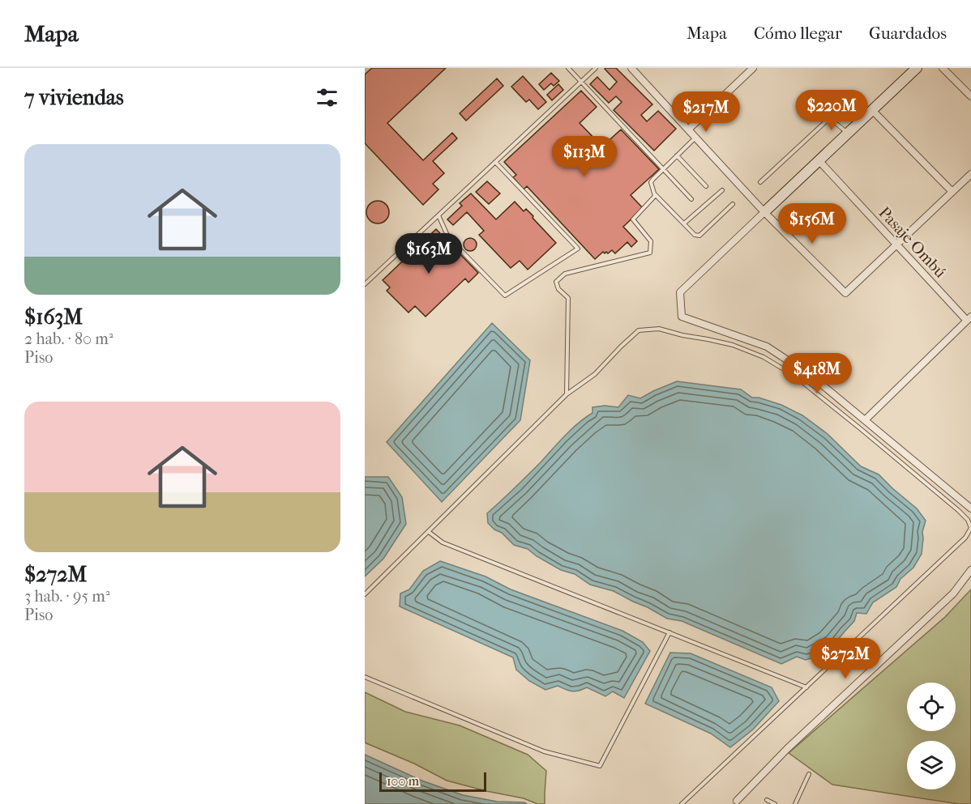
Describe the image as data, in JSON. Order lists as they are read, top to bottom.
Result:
{
  "streets": {
    "street": ["Pasaje Ombú"]
  },
  "scale_bar": "100 m",
  "page": {
    "header": "Mapa",
    "nav": ["Mapa", "Cómo llegar", "Guardados"],
    "heading": "7 viviendas",
    "price": [
      "$220M",
      "$217M",
      "$113M",
      "$156M",
      "$163M",
      "$418M",
      "$272M"
    ],
    "list": [
      {
        "name": "$163M",
        "note": "2 hab. · 80 m² · Piso"
      },
      {
        "name": "$272M",
        "note": "3 hab. · 95 m² · Piso"
      }
    ],
    "scale": "100 m"
  }
}
